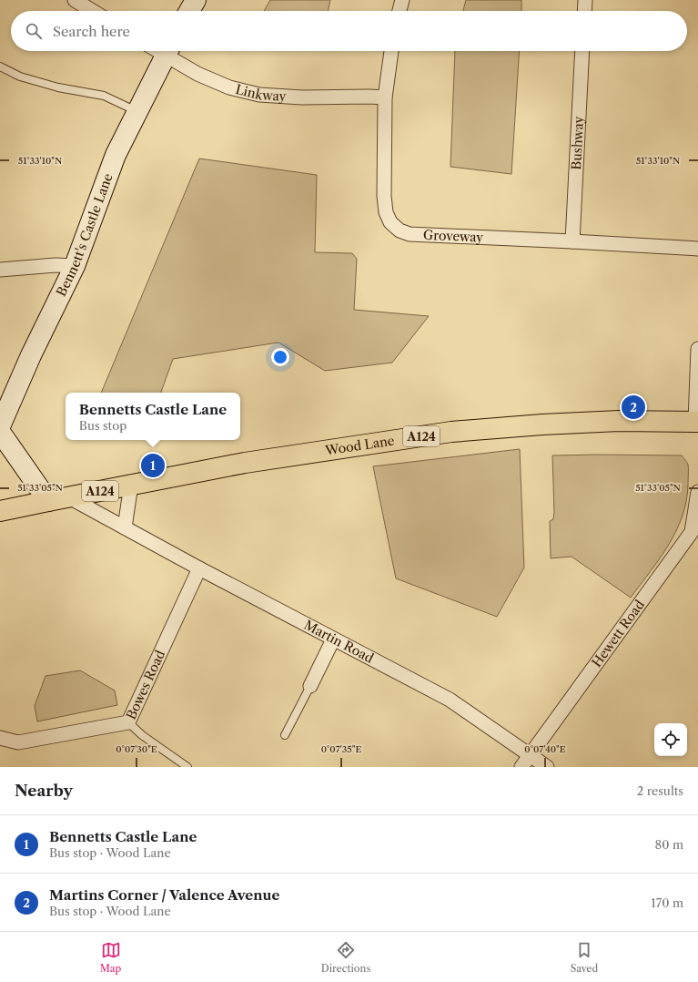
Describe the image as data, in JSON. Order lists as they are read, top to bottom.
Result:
{
  "streets": {
    "main road": ["Bennett's Castle Lane", "A124", "Wood Lane"],
    "street": [
      "Linkway",
      "Bushway",
      "Groveway",
      "Hewett Road",
      "Martin Road",
      "Bowes Road"
    ]
  },
  "crossings": [
    ["Linkway", "Groveway"],
    ["Bushway", "Groveway"],
    ["A124", "Wood Lane"],
    ["Wood Lane", "Martin Road"],
    ["Hewett Road", "Martin Road"],
    ["Martin Road", "Bowes Road"]
  ],
  "page": {
    "search": "Search here",
    "popup": ["Bennetts Castle Lane", "Bus stop"],
    "pins": ["2", "1"],
    "heading": ["Nearby", "2 results"],
    "list": [
      {
        "mark": "1",
        "name": "Bennetts Castle Lane",
        "note": "Bus stop · Wood Lane",
        "value": "80 m"
      },
      {
        "mark": "2",
        "name": "Martins Corner / Valence Avenue",
        "note": "Bus stop · Wood Lane",
        "value": "170 m"
      }
    ],
    "nav": ["Map", "Directions", "Saved"]
  },
  "coordinates": [
    "51°33'10\"N",
    "51°33'05\"N",
    "0°07'30\"E",
    "0°07'35\"E",
    "0°07'40\"E"
  ]
}
